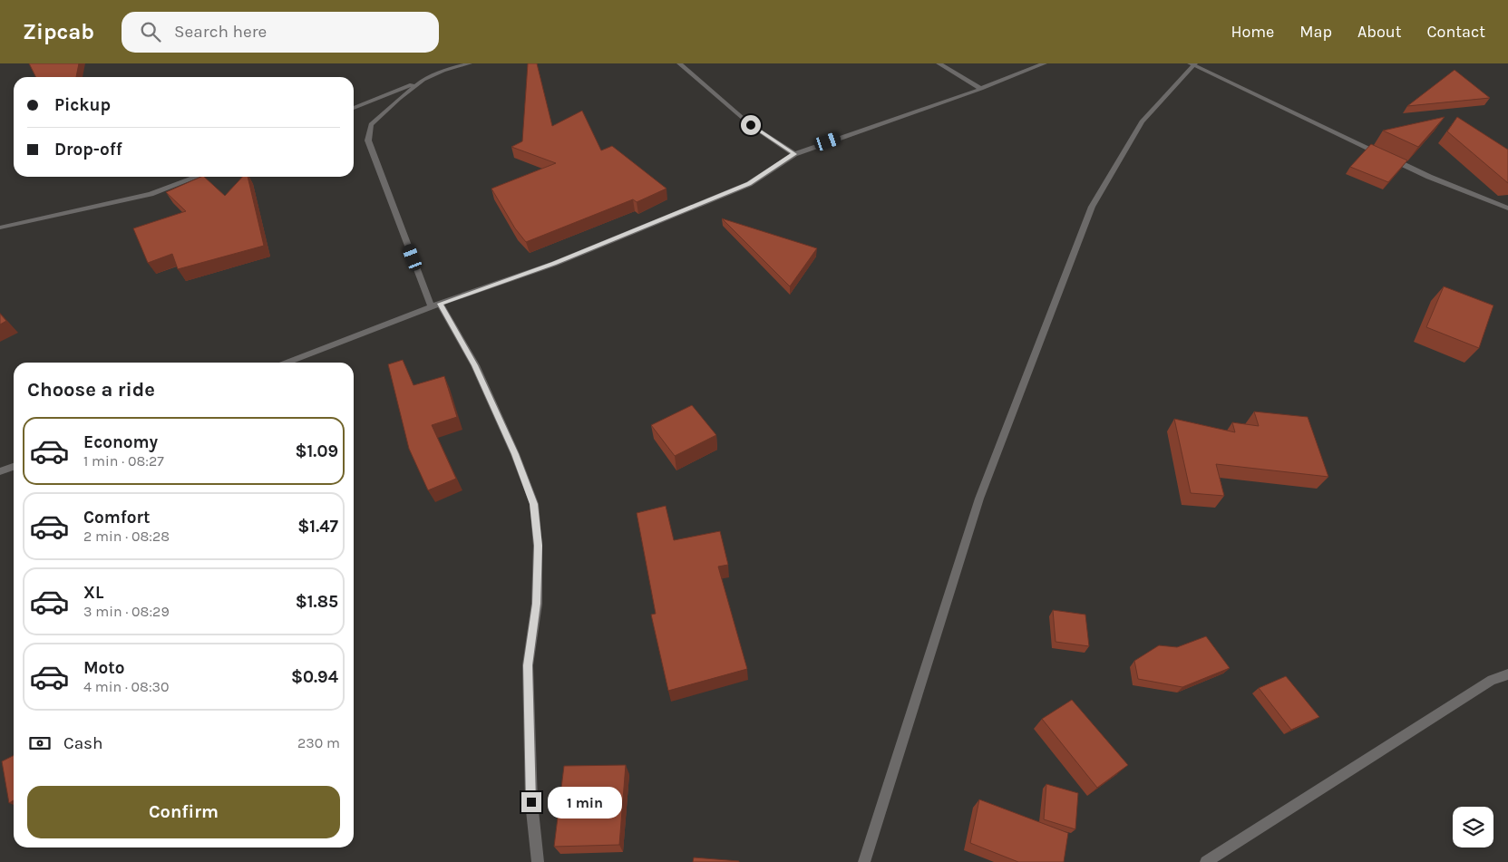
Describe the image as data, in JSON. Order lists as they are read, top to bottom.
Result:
{
  "page": {
    "header": "Zipcab",
    "search": "Search here",
    "nav": [
      "Home",
      "Map",
      "About",
      "Contact"
    ],
    "banner": ["Pickup", "Drop-off"],
    "heading": "Choose a ride",
    "list": [
      {
        "name": "Economy",
        "note": "1 min · 08:27",
        "value": "$1.09"
      },
      {
        "name": "Comfort",
        "note": "2 min · 08:28",
        "value": "$1.47"
      },
      {
        "name": "XL",
        "note": "3 min · 08:29",
        "value": "$1.85"
      },
      {
        "name": "Moto",
        "note": "4 min · 08:30",
        "value": "$0.94"
      }
    ],
    "pay": ["Cash", "230 m"],
    "buttons": "Confirm",
    "bubble": "1 min"
  }
}
